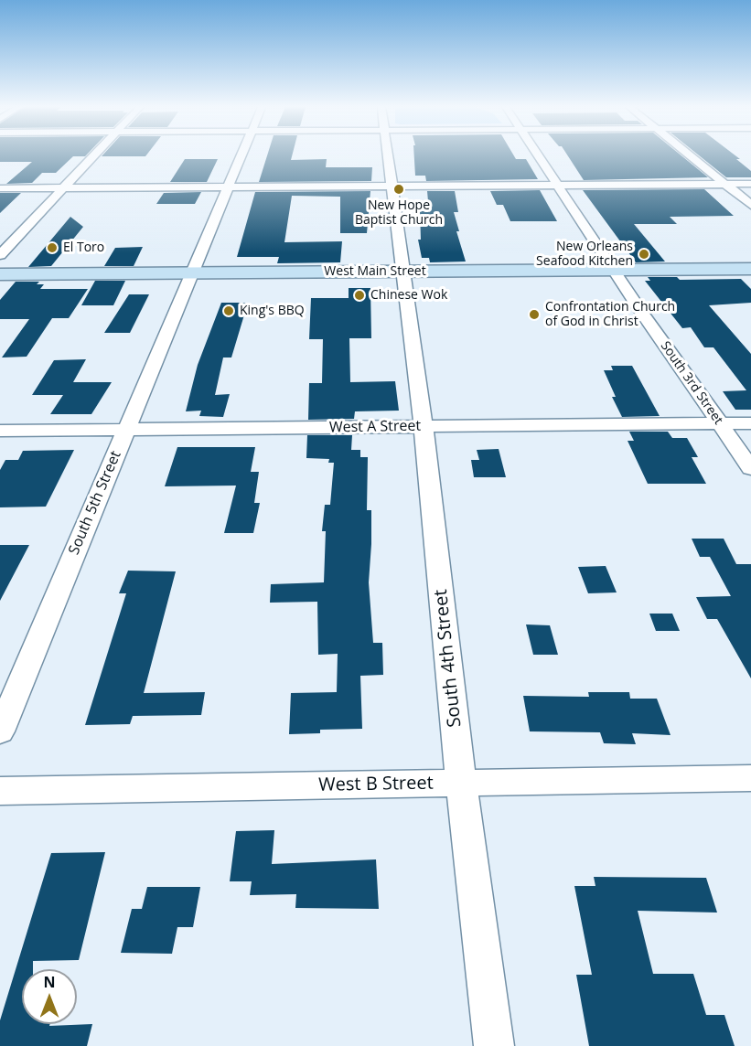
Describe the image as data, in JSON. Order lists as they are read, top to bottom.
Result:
{
  "streets": {
    "main road": ["West Main Street"],
    "street": [
      "South 3rd Street",
      "West A Street",
      "South 5th Street",
      "South 4th Street",
      "West B Street"
    ]
  },
  "crossings": [
    ["West Main Street", "South 3rd Street"],
    ["West Main Street", "South 5th Street"],
    ["West Main Street", "South 4th Street"],
    ["South 3rd Street", "West A Street"],
    ["West A Street", "South 5th Street"],
    ["West A Street", "South 4th Street"],
    ["South 4th Street", "West B Street"]
  ],
  "places": [
    "New Hope Baptist Church",
    "El Toro",
    "New Orleans Seafood Kitchen",
    "Chinese Wok",
    "King's BBQ",
    "Confrontation Church of God in Christ"
  ],
  "north": "top"
}
